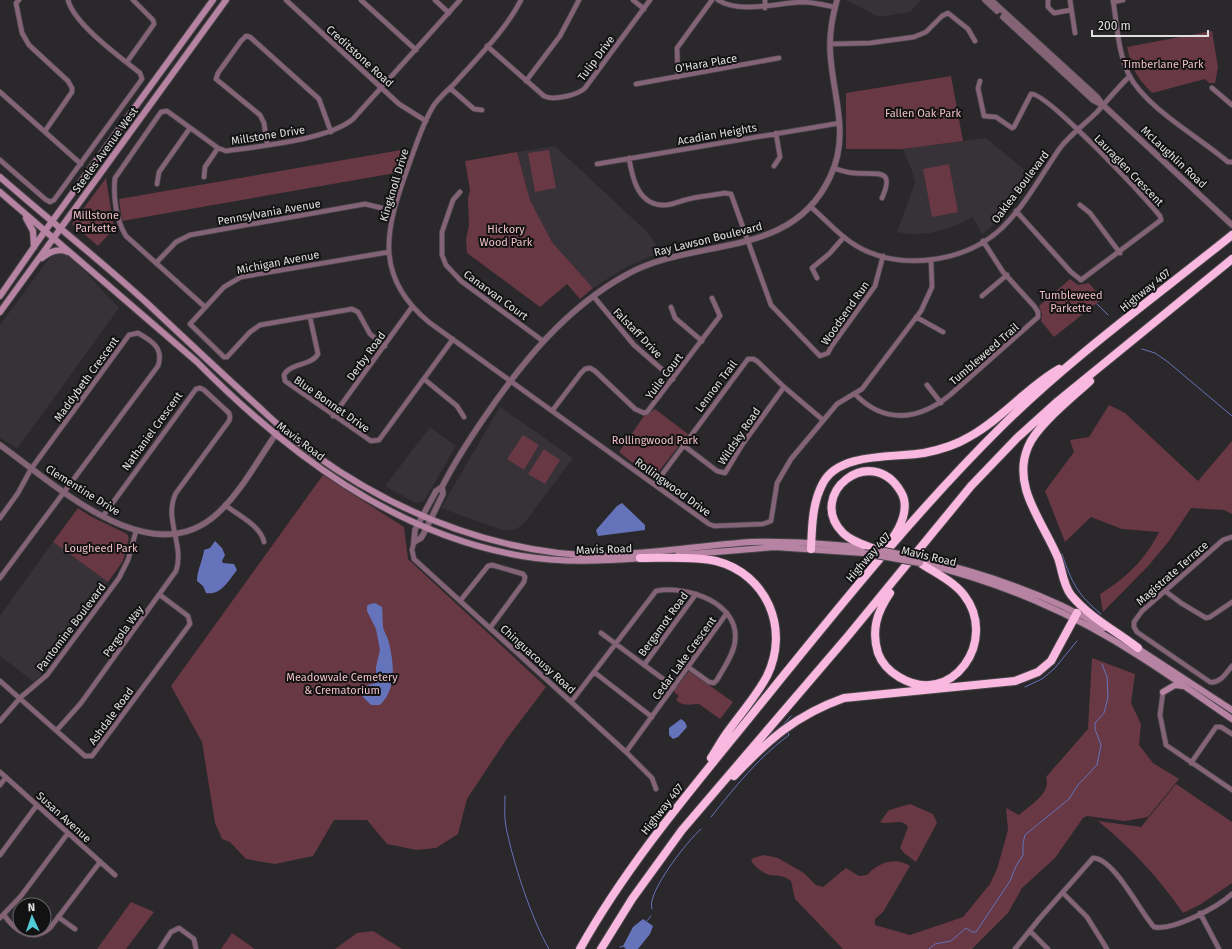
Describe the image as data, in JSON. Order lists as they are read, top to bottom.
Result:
{
  "streets": {
    "highway": ["Highway 407"],
    "main road": ["Steeles Avenue West", "Mavis Road"],
    "street": [
      "Creditstone Road",
      "Tulip Drive",
      "O'Hara Place",
      "Acadian Heights",
      "Millstone Drive",
      "McLaughlin Road",
      "Lauraglen Crescent",
      "Kingknoll Drive",
      "Oaklea Boulevard",
      "Pennsylvania Avenue",
      "Ray Lawson Boulevard",
      "Michigan Avenue",
      "Canarvan Court",
      "Woodsend Run",
      "Falstaff Drive",
      "Tumbleweed Trail",
      "Derby Road",
      "Yuile Court",
      "Maddybeth Crescent",
      "Lennon Trail",
      "Blue Bonnet Drive",
      "Nathaniel Crescent",
      "Wildsky Road",
      "Rollingwood Drive",
      "Clementine Drive",
      "Magistrate Terrace",
      "Bergamot Road",
      "Pantomine Boulevard",
      "Pergola Way",
      "Cedar Lake Crescent",
      "Chinguacousy Road",
      "Ashdale Road",
      "Susan Avenue"
    ]
  },
  "crossings": [
    ["Creditstone Road", "Millstone Drive"],
    ["Creditstone Road", "Kingknoll Drive"],
    ["Tulip Drive", "Kingknoll Drive"],
    ["Acadian Heights", "Ray Lawson Boulevard"],
    ["Millstone Drive", "Pennsylvania Avenue"],
    ["Millstone Drive", "Michigan Avenue"],
    ["Steeles Avenue West", "Mavis Road"],
    ["McLaughlin Road", "Oaklea Boulevard"],
    ["Lauraglen Crescent", "Oaklea Boulevard"],
    ["Kingknoll Drive", "Pennsylvania Avenue"],
    ["Kingknoll Drive", "Ray Lawson Boulevard"],
    ["Kingknoll Drive", "Michigan Avenue"],
    ["Kingknoll Drive", "Derby Road"],
    ["Kingknoll Drive", "Blue Bonnet Drive"],
    ["Kingknoll Drive", "Rollingwood Drive"],
    ["Oaklea Boulevard", "Ray Lawson Boulevard"],
    ["Oaklea Boulevard", "Woodsend Run"],
    ["Oaklea Boulevard", "Tumbleweed Trail"],
    ["Oaklea Boulevard", "Rollingwood Drive"],
    ["Ray Lawson Boulevard", "Canarvan Court"],
    ["Ray Lawson Boulevard", "Woodsend Run"],
    ["Ray Lawson Boulevard", "Falstaff Drive"],
    ["Ray Lawson Boulevard", "Mavis Road"],
    ["Ray Lawson Boulevard", "Rollingwood Drive"],
    ["Ray Lawson Boulevard", "Chinguacousy Road"],
    ["Michigan Avenue", "Derby Road"],
    ["Michigan Avenue", "Blue Bonnet Drive"],
    ["Falstaff Drive", "Yuile Court"],
    ["Tumbleweed Trail", "Rollingwood Drive"],
    ["Derby Road", "Blue Bonnet Drive"],
    ["Yuile Court", "Rollingwood Drive"],
    ["Maddybeth Crescent", "Clementine Drive"],
    ["Lennon Trail", "Wildsky Road"],
    ["Lennon Trail", "Rollingwood Drive"],
    ["Nathaniel Crescent", "Clementine Drive"],
    ["Nathaniel Crescent", "Pergola Way"],
    ["Mavis Road", "Clementine Drive"],
    ["Clementine Drive", "Pantomine Boulevard"],
    ["Clementine Drive", "Pergola Way"],
    ["Bergamot Road", "Cedar Lake Crescent"],
    ["Pantomine Boulevard", "Ashdale Road"],
    ["Pergola Way", "Ashdale Road"],
    ["Cedar Lake Crescent", "Chinguacousy Road"]
  ],
  "parks": [
    "Timberlane Park",
    "Fallen Oak Park",
    "Millstone Parkette",
    "Hickory Wood Park",
    "Tumbleweed Parkette",
    "Rollingwood Park",
    "Lougheed Park",
    "Meadowvale Cemetery & Crematorium"
  ],
  "scale_bar": "200 m",
  "north": "top"
}
